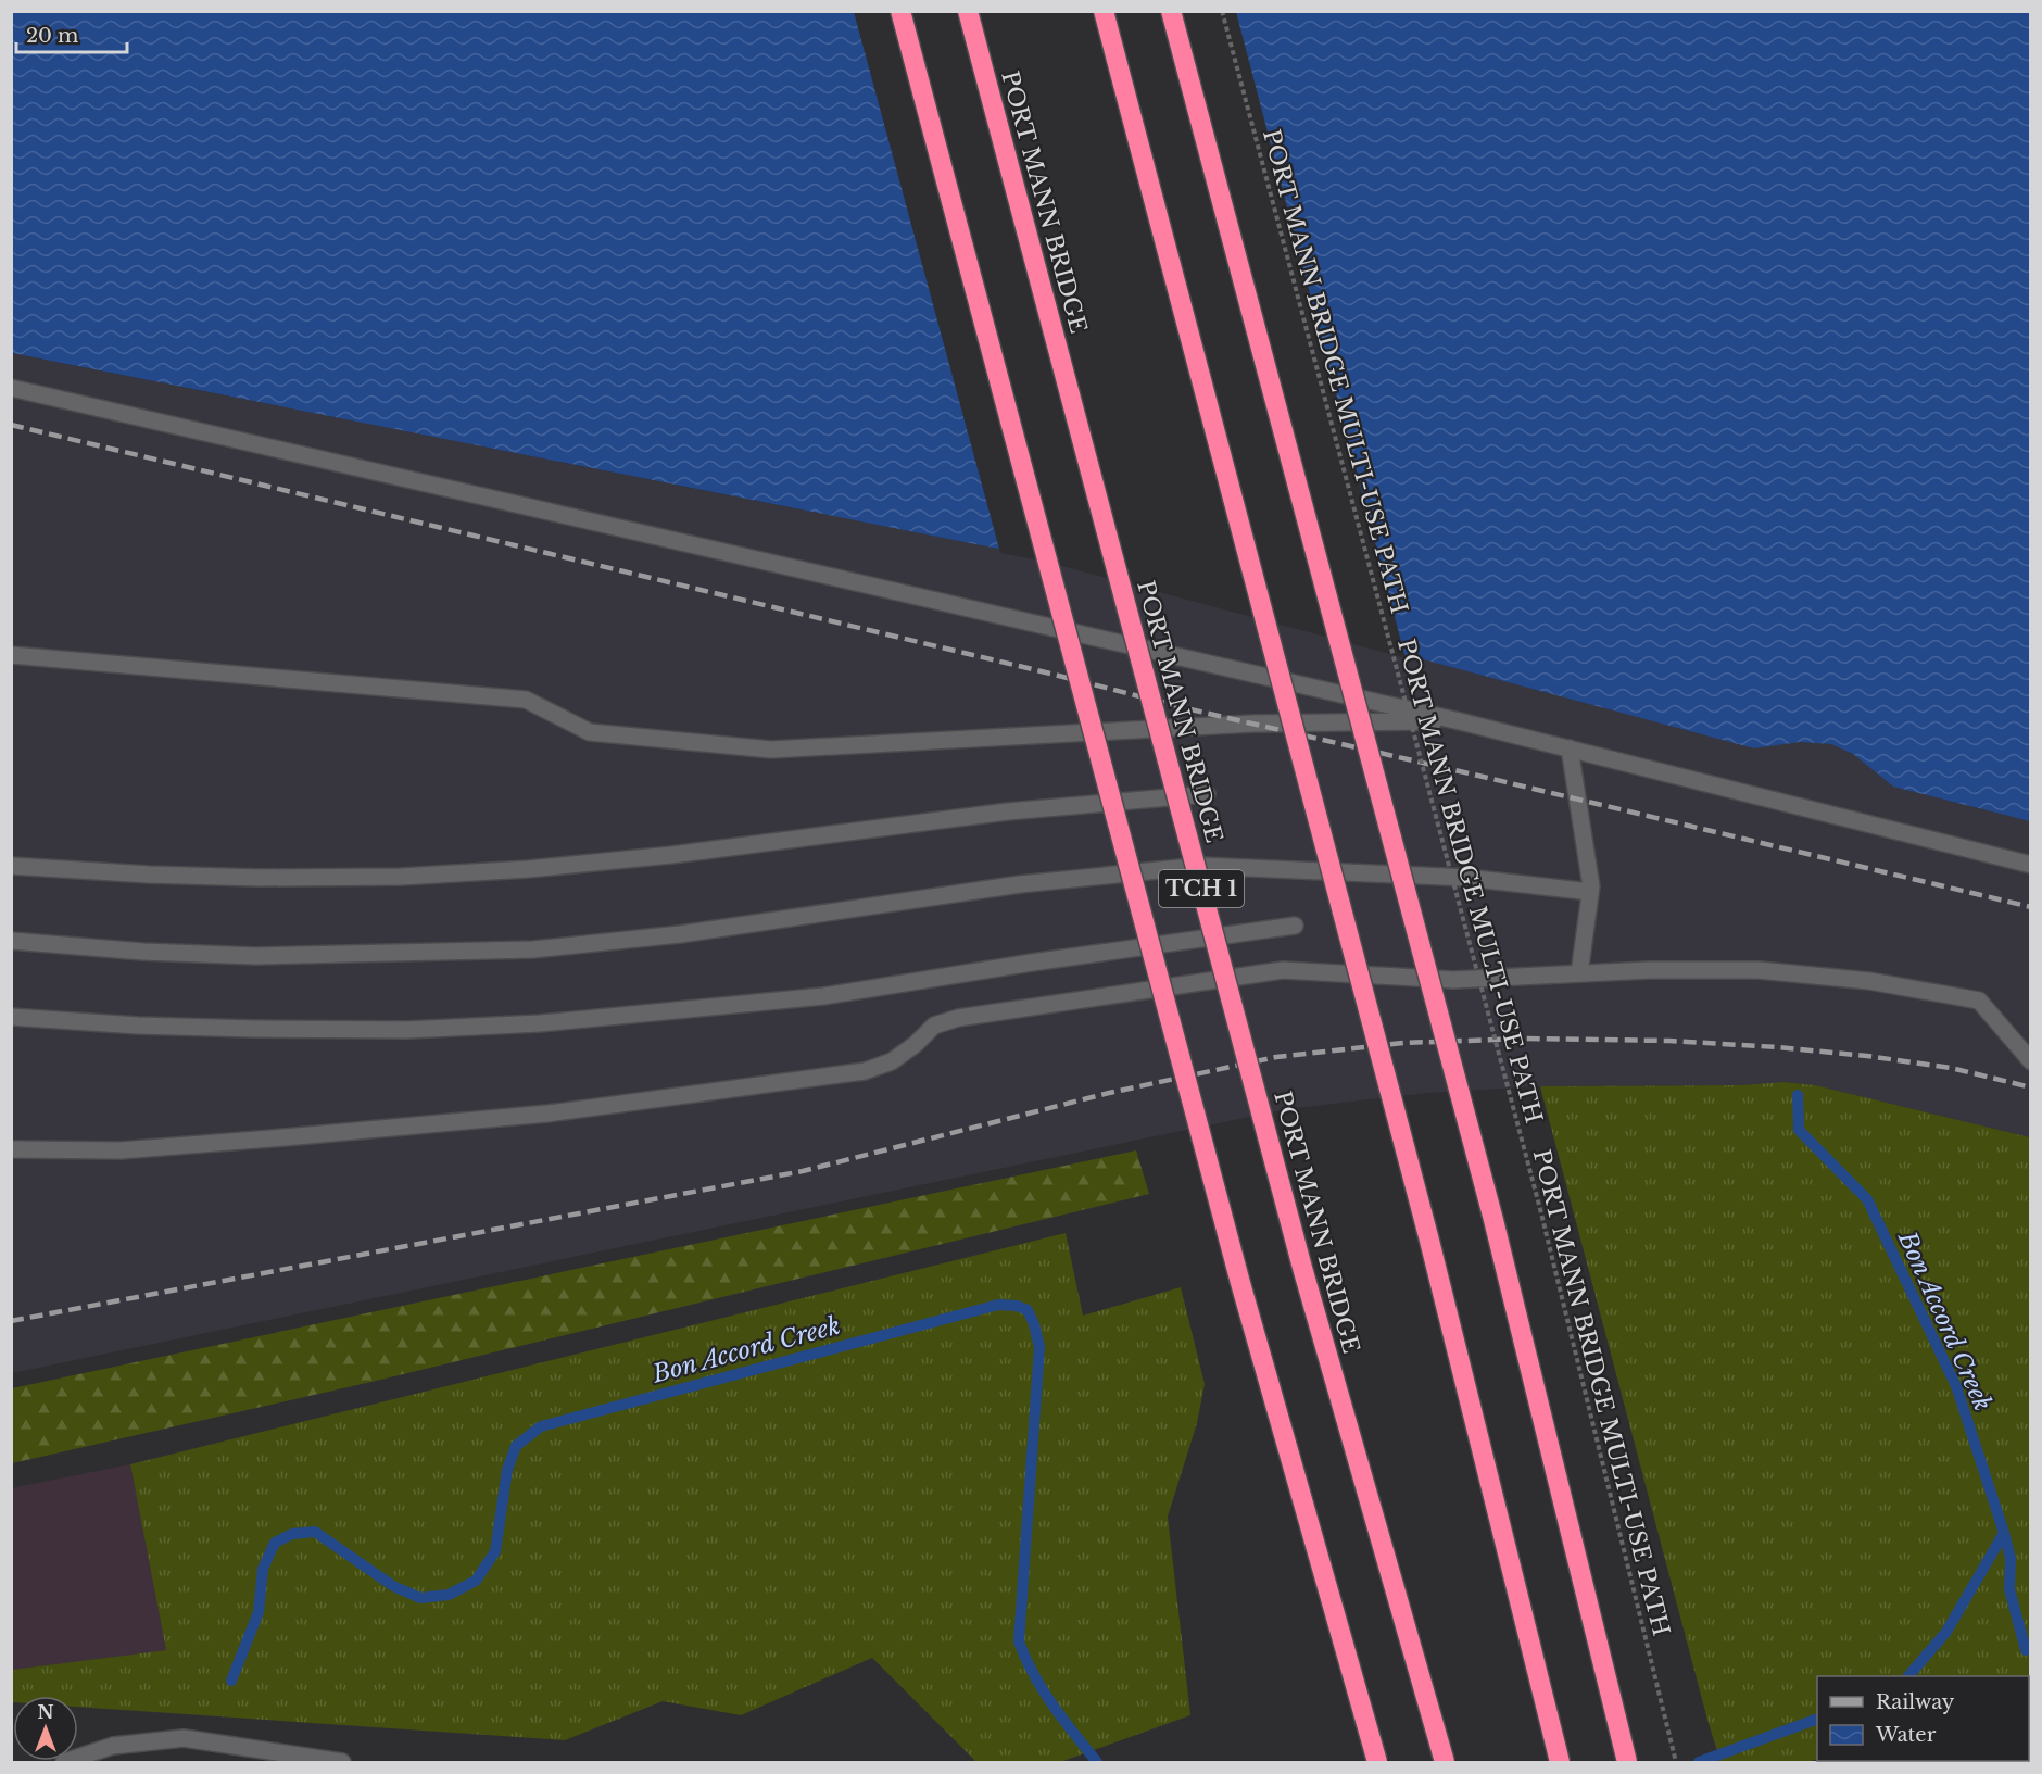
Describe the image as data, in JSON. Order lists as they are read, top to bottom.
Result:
{
  "streets": {
    "highway": ["PORT MANN BRIDGE", "TCH 1"],
    "path": ["PORT MANN BRIDGE MULTI-USE PATH"]
  },
  "water": ["Bon Accord Creek"],
  "legend": ["Railway", "Water"],
  "scale_bar": "20 m",
  "north": "top"
}
